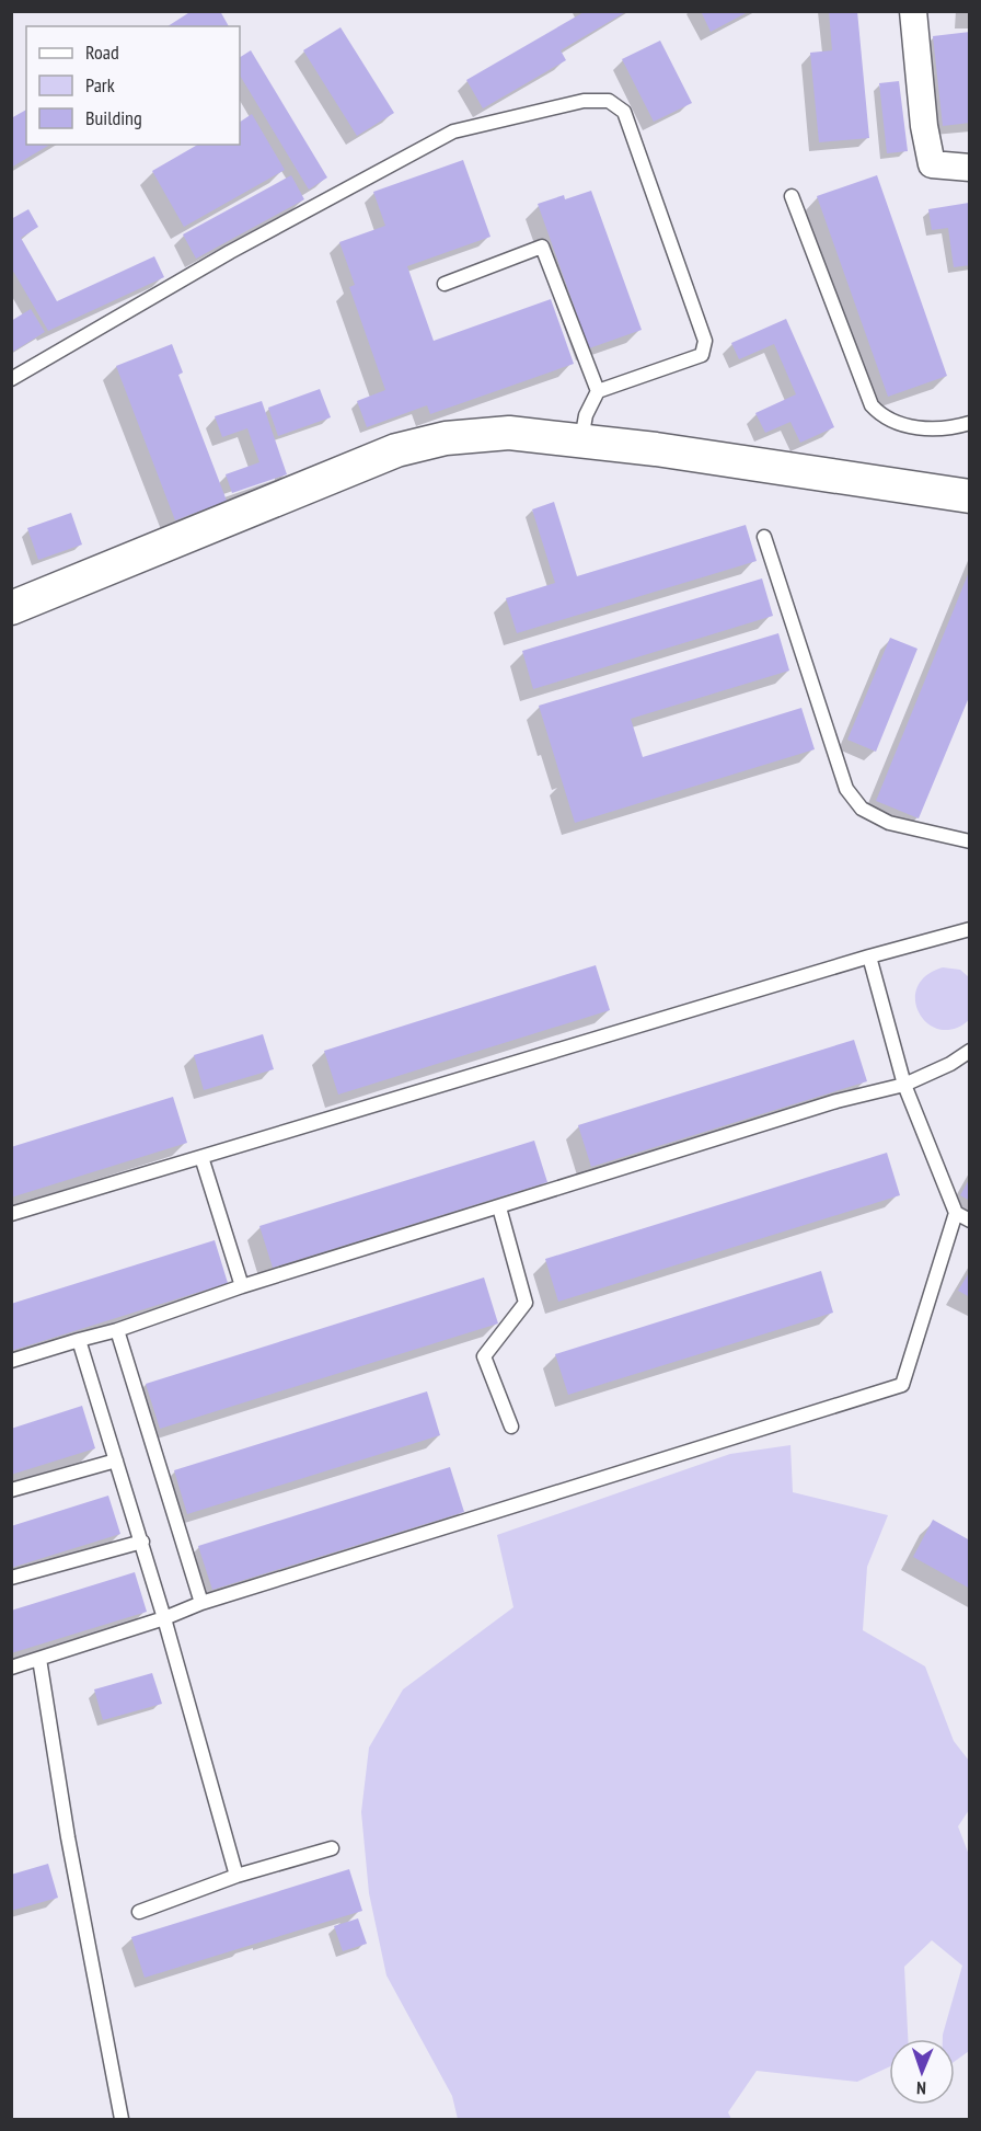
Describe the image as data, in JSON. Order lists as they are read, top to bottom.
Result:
{
  "legend": ["Road", "Park", "Building"],
  "north": "bottom"
}
